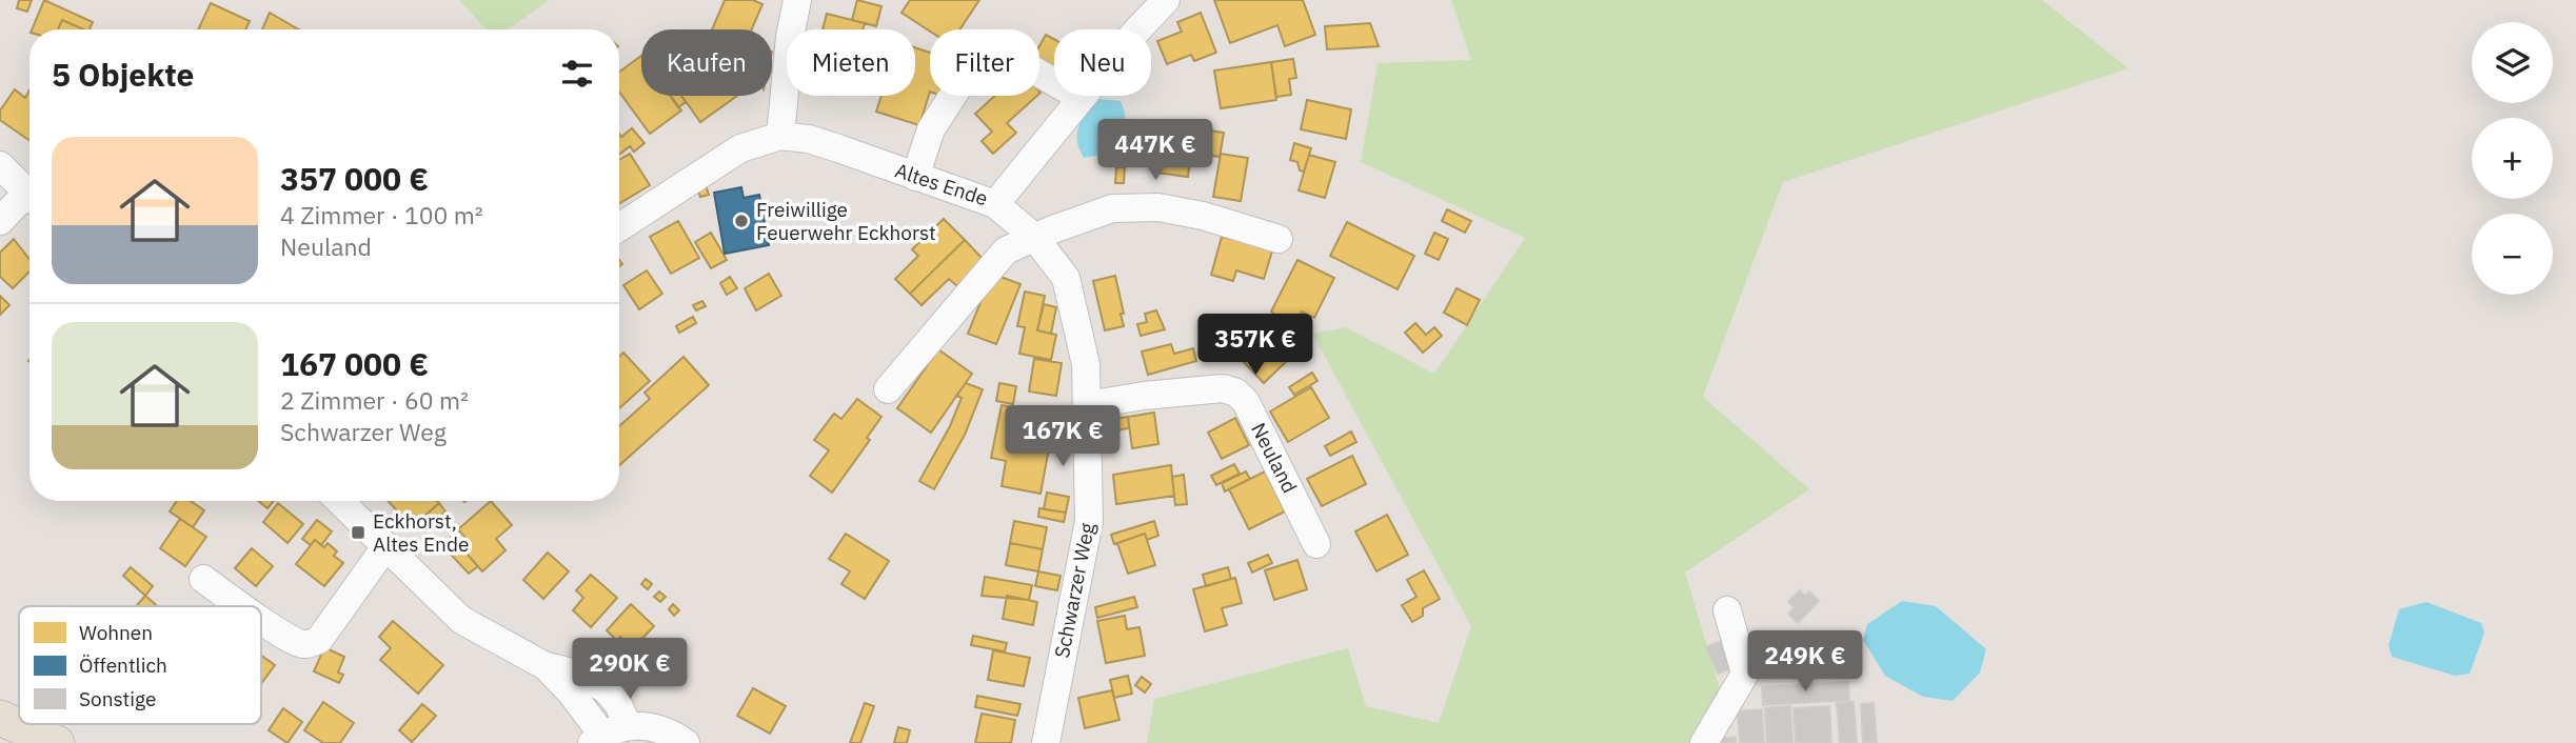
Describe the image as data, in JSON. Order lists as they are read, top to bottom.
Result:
{
  "streets": {
    "street": ["Altes Ende", "Neuland", "Schwarzer Weg"]
  },
  "crossings": [
    ["Altes Ende", "Schwarzer Weg"],
    ["Neuland", "Schwarzer Weg"]
  ],
  "places": {
    "other": ["Freiwillige Feuerwehr Eckhorst"],
    "transit": ["Eckhorst, Altes Ende"]
  },
  "legend": ["Wohnen", "Öffentlich", "Sonstige"],
  "page": {
    "map_buttons": ["+", "−"],
    "chip": [
      "Kaufen",
      "Mieten",
      "Filter",
      "Neu"
    ],
    "heading": "5 Objekte",
    "list": [
      {
        "name": "357 000 €",
        "note": "4 Zimmer · 100 m² · Neuland"
      },
      {
        "name": "167 000 €",
        "note": "2 Zimmer · 60 m² · Schwarzer Weg"
      }
    ],
    "price": [
      "447K €",
      "357K €",
      "167K €",
      "249K €",
      "290K €"
    ]
  }
}
